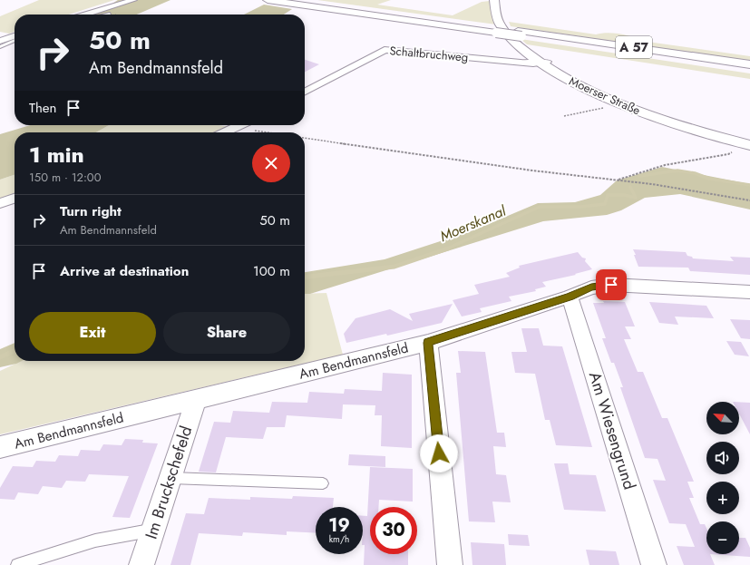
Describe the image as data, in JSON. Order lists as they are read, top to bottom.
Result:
{
  "streets": {
    "main road": ["A 57", "Moerser Straße"],
    "street": [
      "Schaltbruchweg",
      "Am Bendmannsfeld",
      "Am Wiesengrund",
      "Im Bruckschefeld"
    ]
  },
  "crossings": [
    ["Schaltbruchweg", "Moerser Straße"],
    ["Am Bendmannsfeld", "Am Wiesengrund"],
    ["Am Bendmannsfeld", "Im Bruckschefeld"]
  ],
  "water": ["Moerskanal"],
  "north": "top left",
  "page": {
    "turn": ["50 m", "Am Bendmannsfeld"],
    "then": "Then",
    "heading": ["1 min", "150 m · 12:00"],
    "list": [
      {
        "name": "Turn right",
        "note": "Am Bendmannsfeld",
        "value": "50 m"
      },
      {
        "name": "Arrive at destination",
        "value": "100 m"
      }
    ],
    "buttons": ["Exit", "Share"],
    "map_buttons": ["+", "−"],
    "speed": "19 km/h",
    "limit": "30"
  }
}
